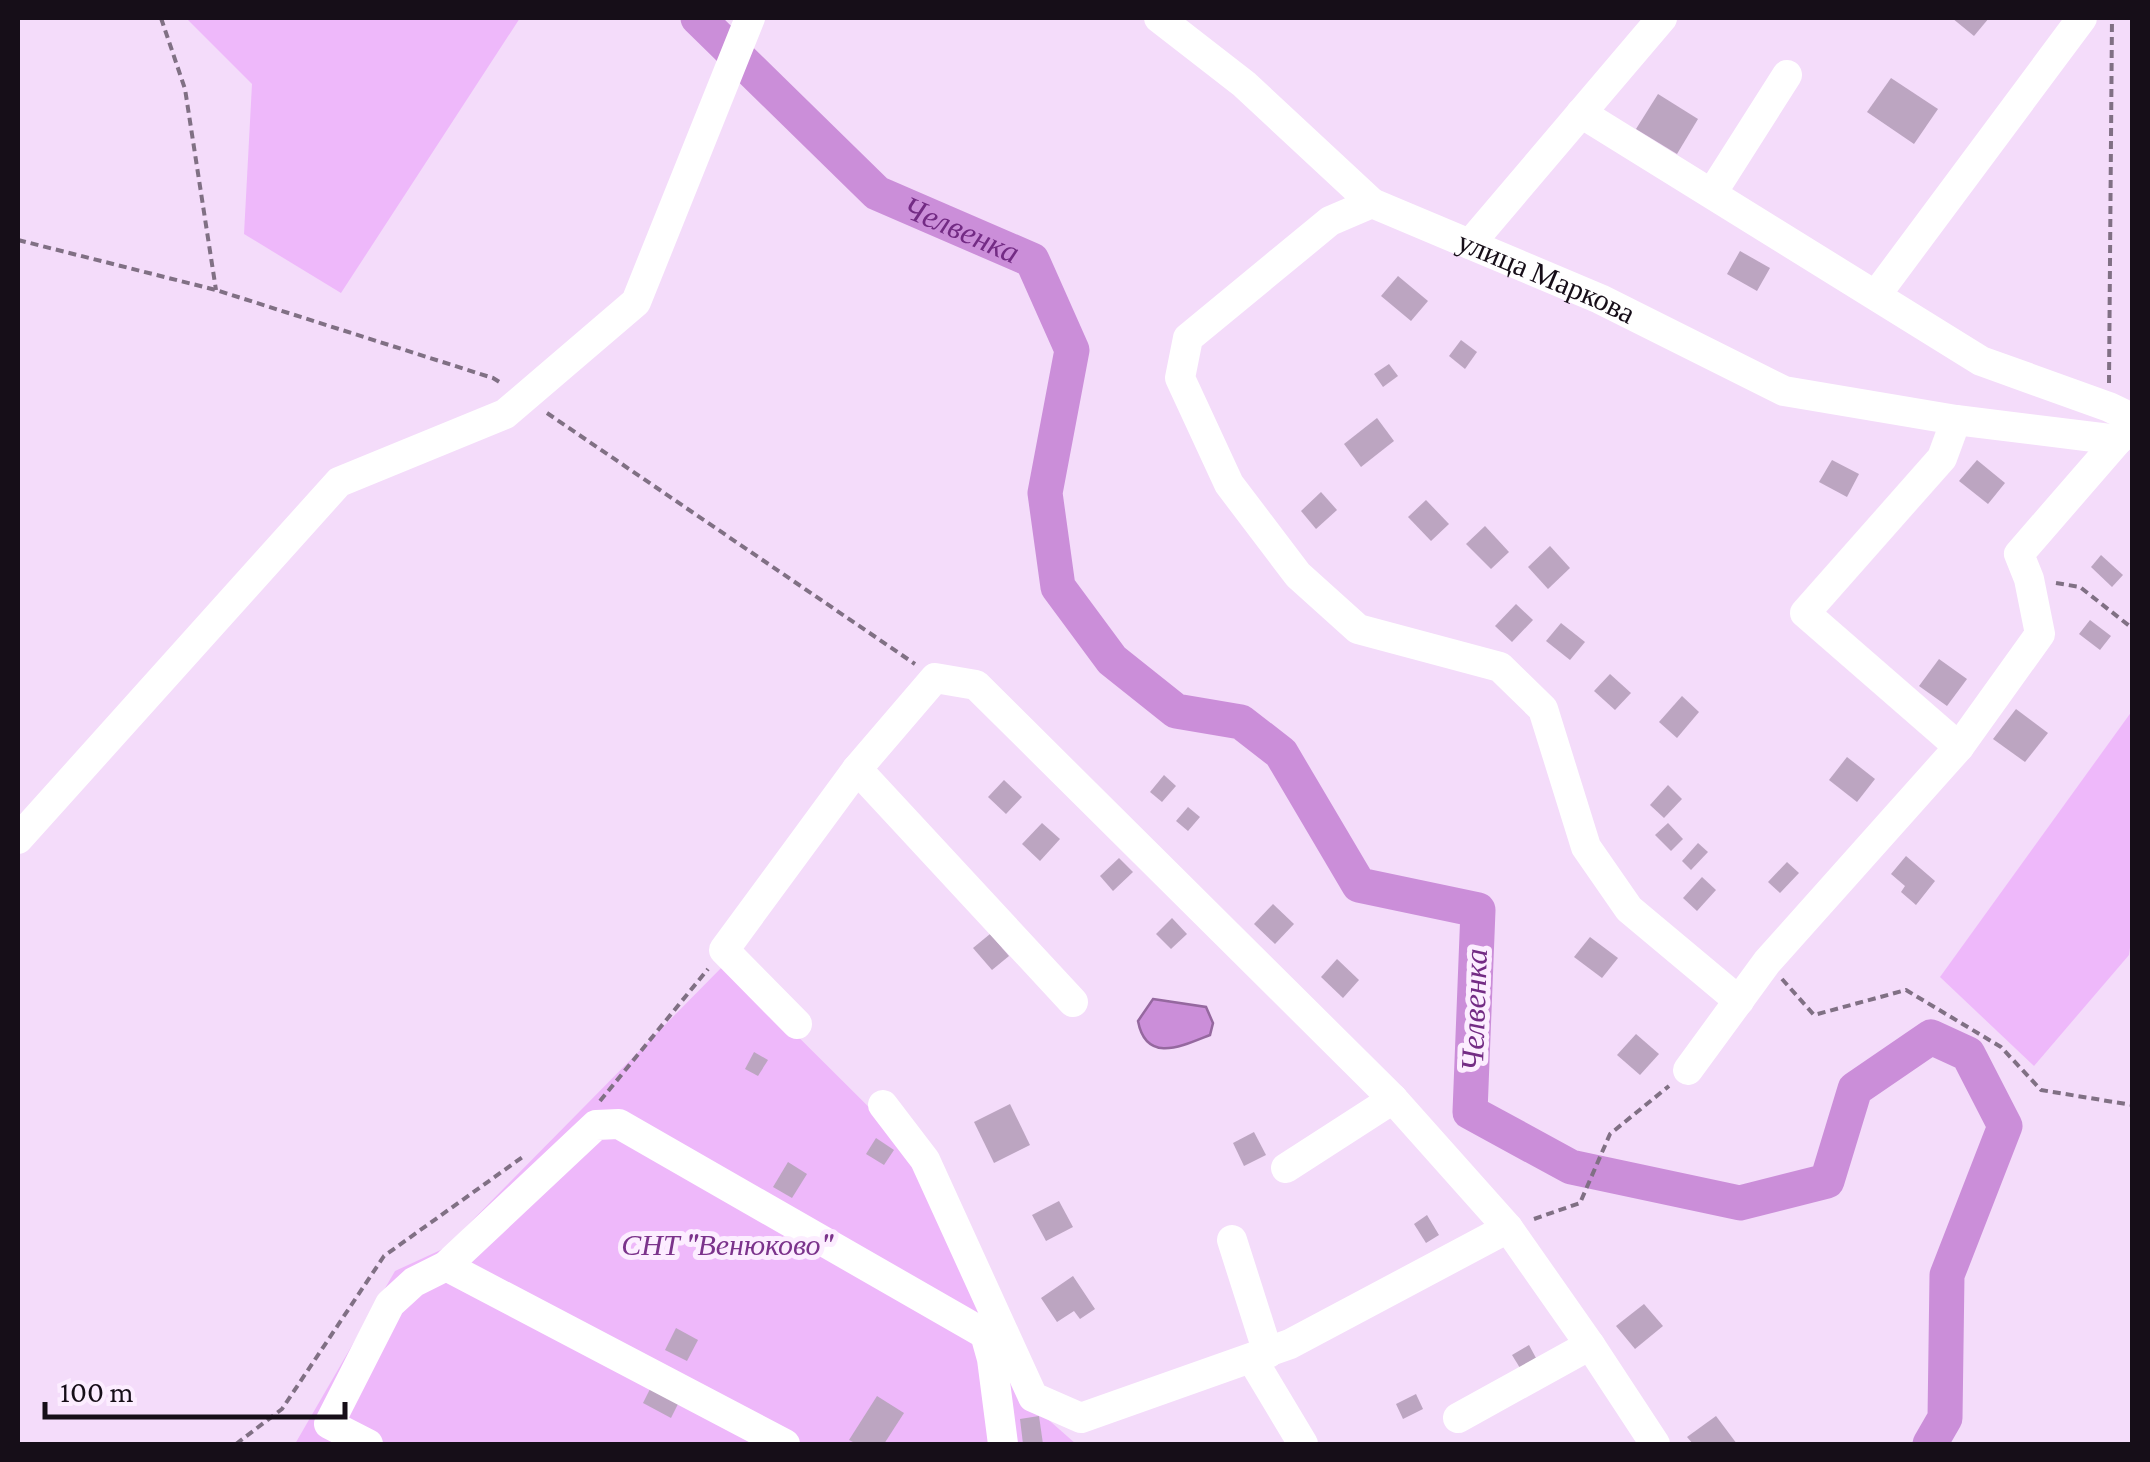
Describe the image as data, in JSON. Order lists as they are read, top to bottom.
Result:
{
  "streets": {
    "street": ["улица Маркова"]
  },
  "water": ["Челвенка"],
  "parks": ["СНТ \"Венюково\""],
  "scale_bar": "100 m"
}
